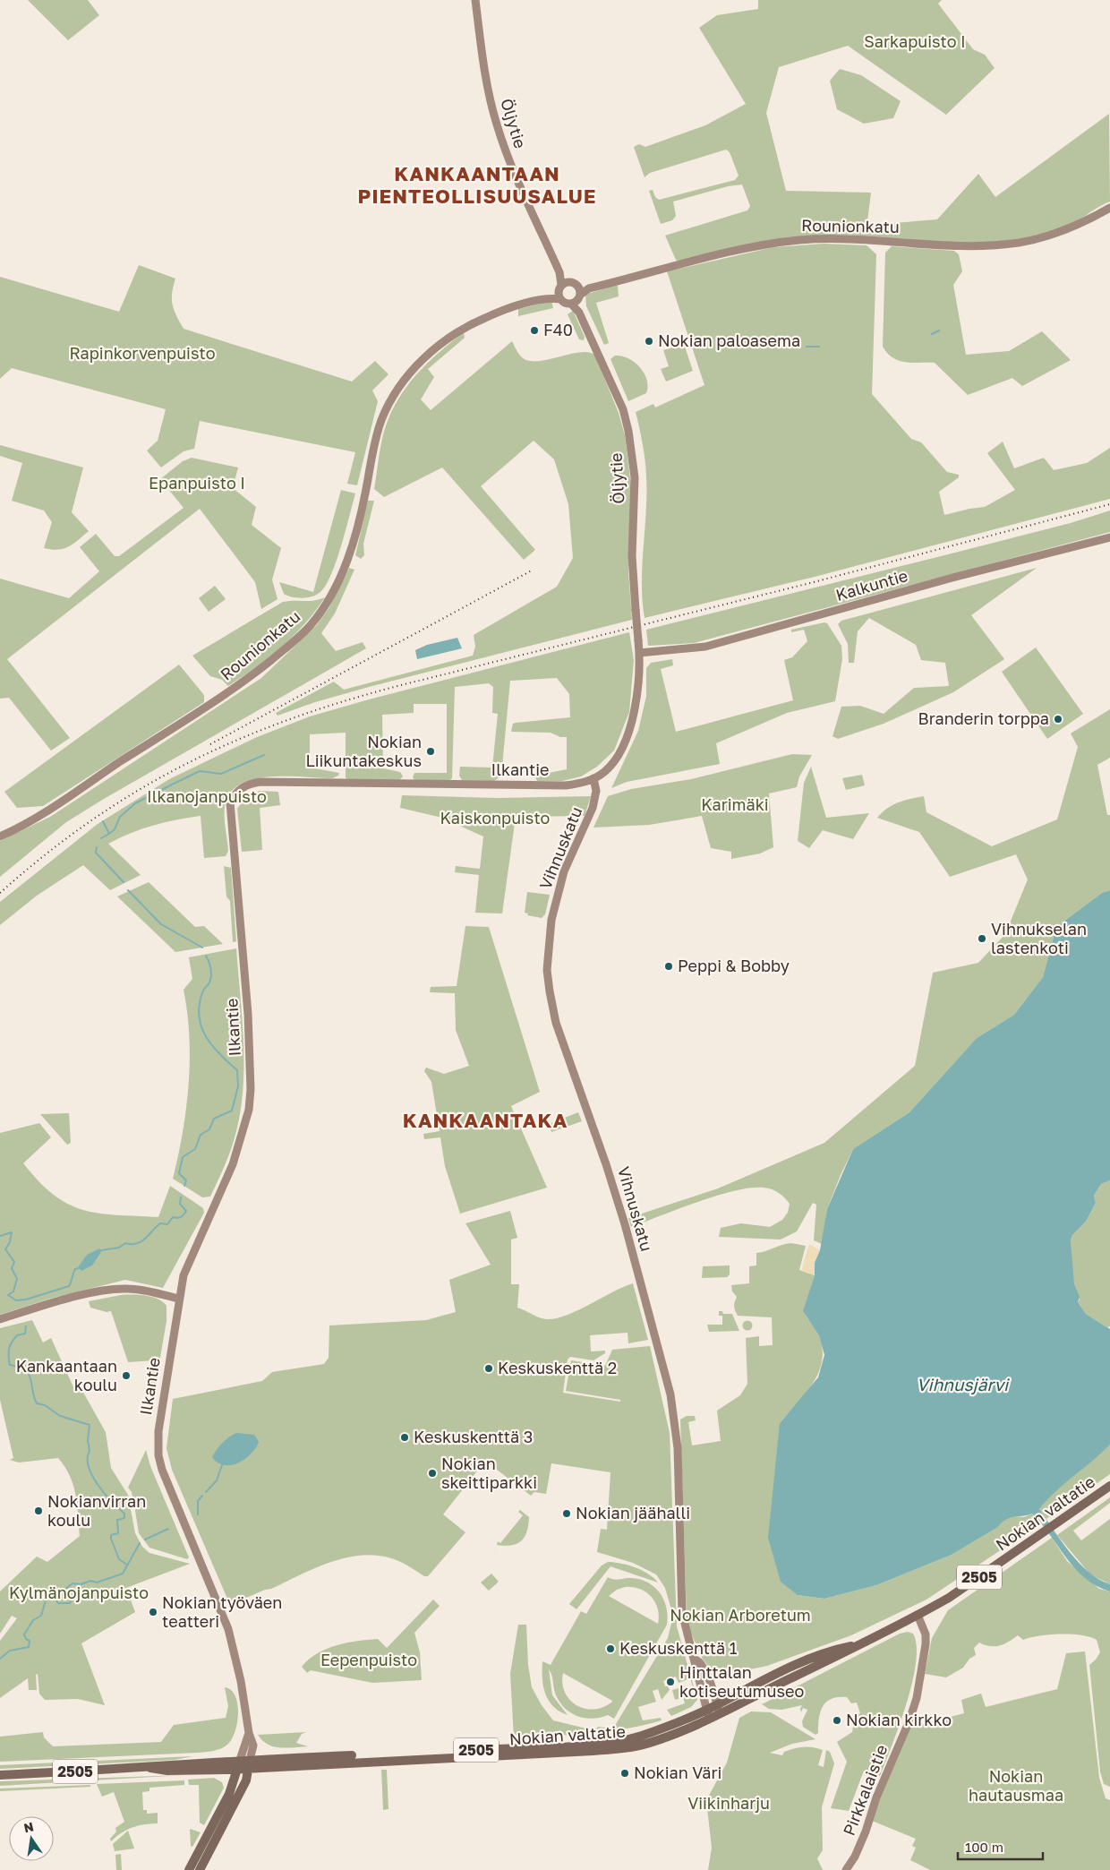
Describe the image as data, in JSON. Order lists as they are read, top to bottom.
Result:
{
  "streets": {
    "main road": [
      "Öljytie",
      "Rounionkatu",
      "Kalkuntie",
      "Ilkantie",
      "Vihnuskatu",
      "Nokian valtatie",
      "2505",
      "Pirkkalaistie"
    ]
  },
  "crossings": [
    ["Öljytie", "Rounionkatu"],
    ["Öljytie", "Kalkuntie"],
    ["Öljytie", "Ilkantie"],
    ["Kalkuntie", "Ilkantie"],
    ["Ilkantie", "Vihnuskatu"],
    ["Ilkantie", "Nokian valtatie"],
    ["Vihnuskatu", "Nokian valtatie"],
    ["Nokian valtatie", "Pirkkalaistie"]
  ],
  "districts": ["KANKAANTAAN PIENTEOLLISUUSALUE", "KANKAANTAKA"],
  "water": ["Vihnusjärvi"],
  "parks": [
    "Sarkapuisto I",
    "Rapinkorvenpuisto",
    "Epanpuisto I",
    "Ilkanojanpuisto",
    "Karimäki",
    "Kaiskonpuisto",
    "Kylmänojanpuisto",
    "Nokian Arboretum",
    "Eepenpuisto",
    "Nokian hautausmaa",
    "Viikinharju"
  ],
  "places": [
    "F40",
    "Nokian paloasema",
    "Branderin torppa",
    "Nokian Liikuntakeskus",
    "Vihnukselan lastenkoti",
    "Peppi & Bobby",
    "Keskuskenttä 2",
    "Kankaantaan koulu",
    "Keskuskenttä 3",
    "Nokian skeittiparkki",
    "Nokianvirran koulu",
    "Nokian jäähalli",
    "Nokian työväen teatteri",
    "Keskuskenttä 1",
    "Hinttalan kotiseutumuseo",
    "Nokian kirkko",
    "Nokian Väri"
  ],
  "scale_bar": "100 m",
  "north": "top"
}
